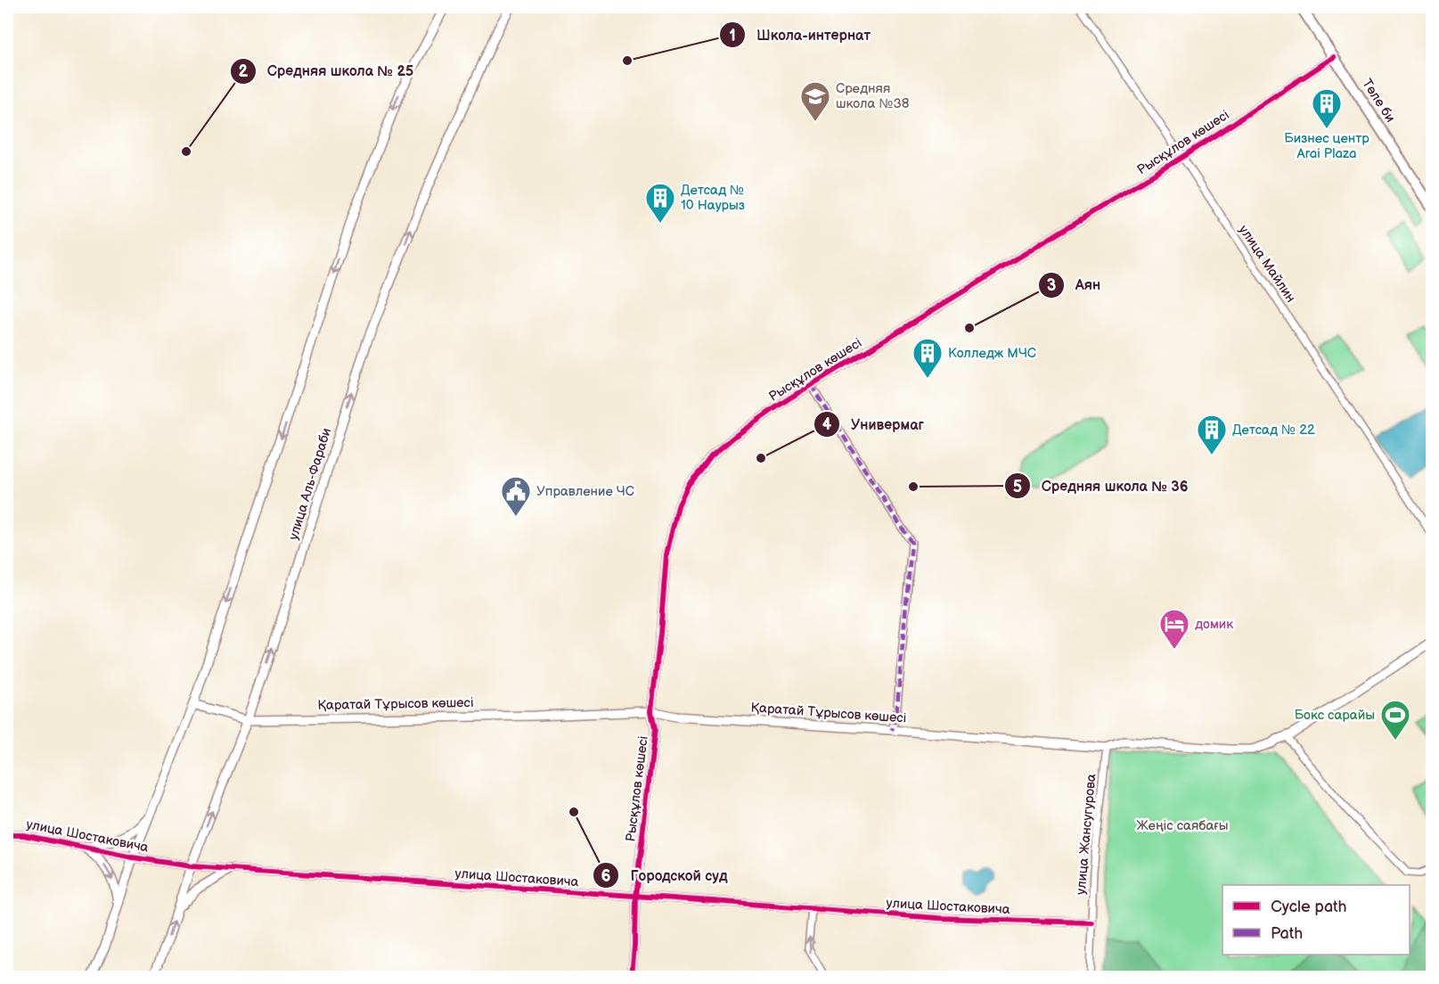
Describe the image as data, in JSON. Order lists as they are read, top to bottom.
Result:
{
  "streets": {
    "main road": ["Төле би", "улица Аль-Фараби", "Қаратай Тұрысов көшесі"],
    "street": [
      "Рысқұлов көшесі",
      "улица Майлин",
      "улица Жансугурова",
      "улица Шостаковича"
    ]
  },
  "crossings": [
    ["Төле би", "Рысқұлов көшесі"],
    ["Рысқұлов көшесі", "улица Майлин"],
    ["Рысқұлов көшесі", "Қаратай Тұрысов көшесі"],
    ["Рысқұлов көшесі", "улица Шостаковича"],
    ["улица Аль-Фараби", "Қаратай Тұрысов көшесі"],
    ["улица Аль-Фараби", "улица Шостаковича"],
    ["Қаратай Тұрысов көшесі", "улица Жансугурова"],
    ["улица Жансугурова", "улица Шостаковича"]
  ],
  "parks": ["Жеңіс саябағы"],
  "places": {
    "other": [
      "Школа-интернат",
      "Средняя школа № 25",
      "Аян",
      "Универмаг",
      "Средняя школа № 36",
      "Городской суд"
    ],
    "school or university": ["Средняя школа №38"],
    "building": [
      "Бизнес центр Arai Plaza",
      "Детсад № 10 Наурыз",
      "Колледж МЧС",
      "Детсад № 22"
    ],
    "public building": ["Управление ЧС"],
    "hotel": ["домик"],
    "sports": ["Бокс сарайы"]
  },
  "legend": ["Cycle path", "Path"]
}
